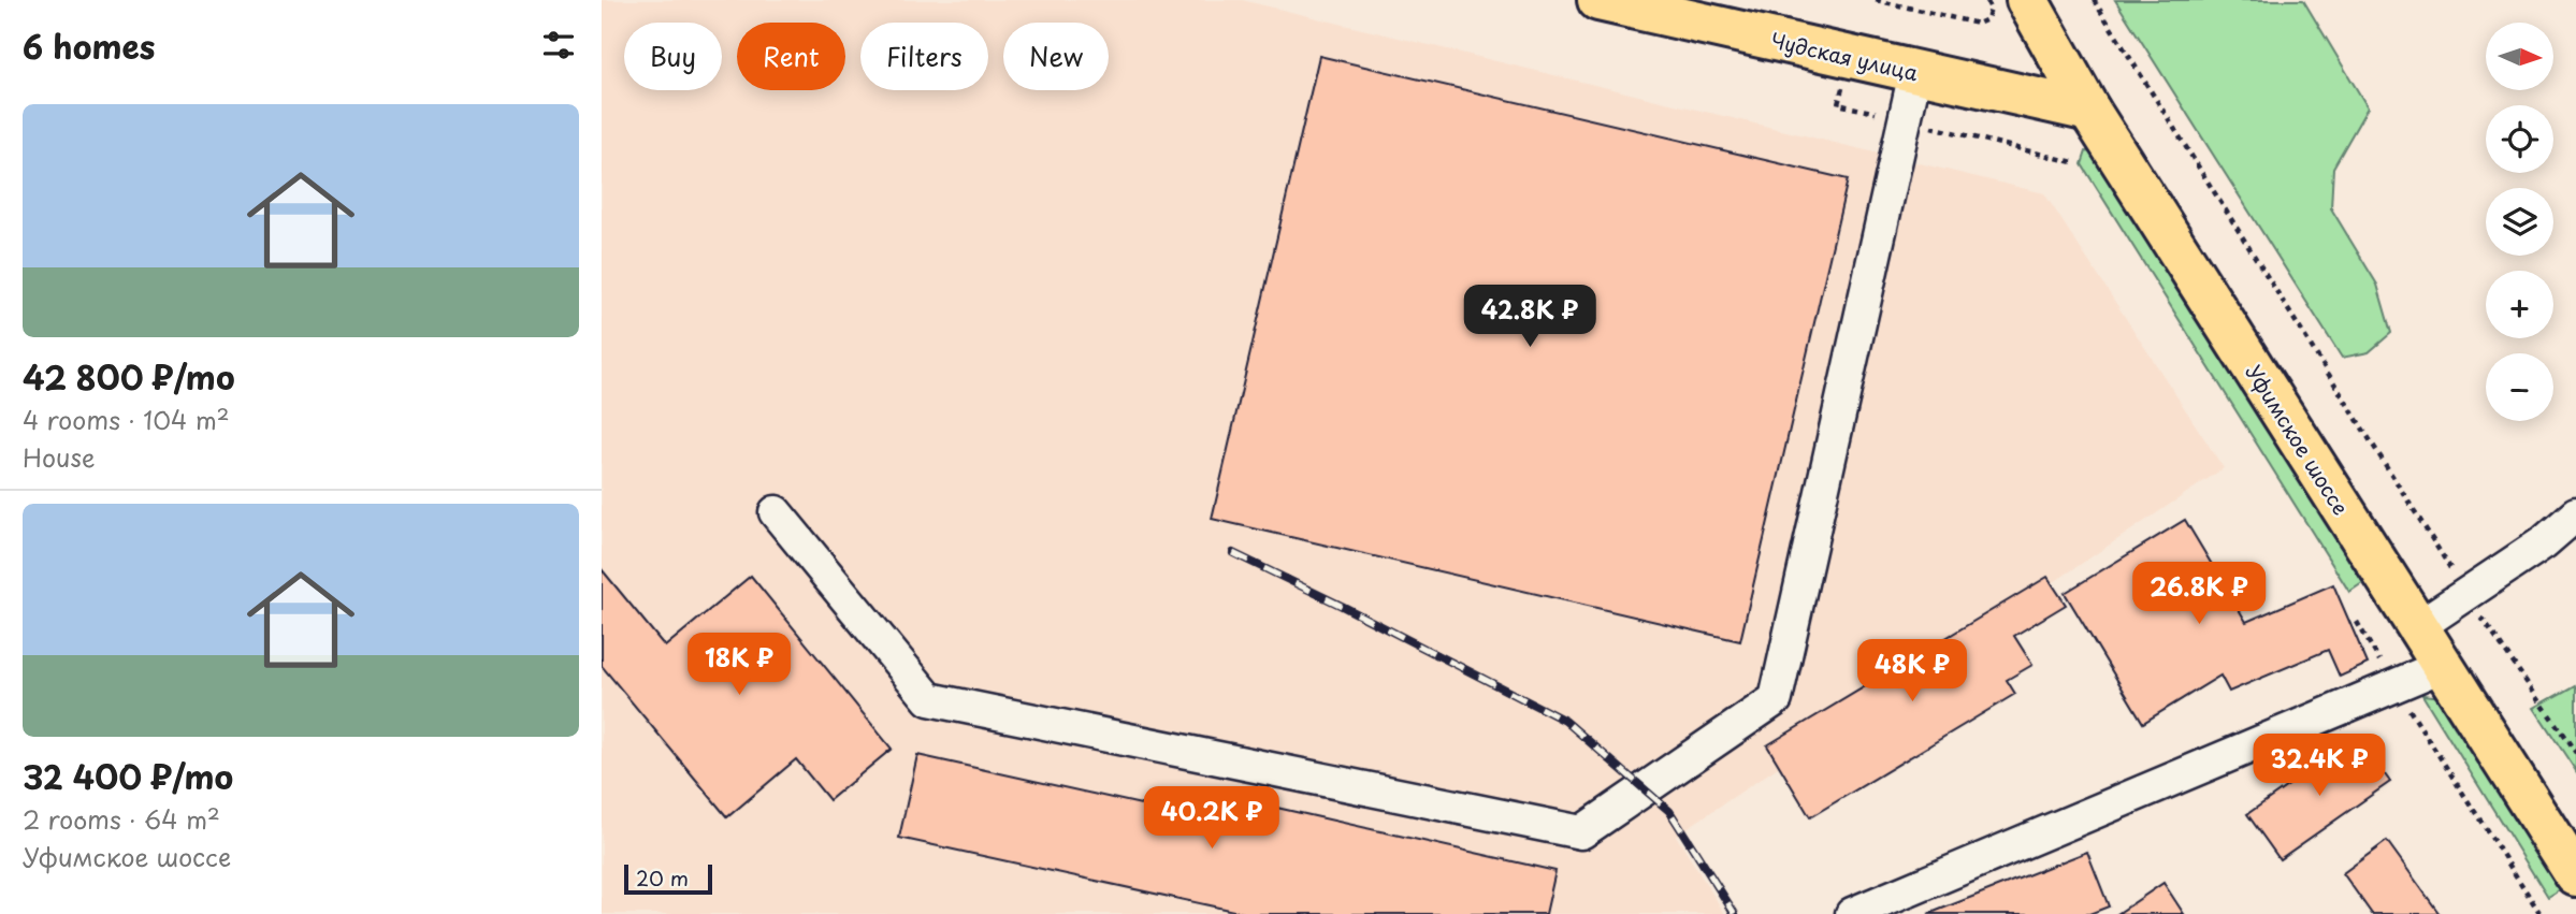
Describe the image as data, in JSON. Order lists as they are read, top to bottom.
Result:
{
  "streets": {
    "main road": ["Чудская улица", "Уфимское шоссе"]
  },
  "crossings": [
    ["Чудская улица", "Уфимское шоссе"]
  ],
  "scale_bar": "20 m",
  "north": "right",
  "page": {
    "heading": "6 homes",
    "map_buttons": ["+", "−"],
    "chip": [
      "Buy",
      "Rent",
      "Filters",
      "New"
    ],
    "list": [
      {
        "name": "42 800 ₽/mo",
        "note": "4 rooms · 104 m² · House"
      },
      {
        "name": "32 400 ₽/mo",
        "note": "2 rooms · 64 m² · Уфимское шоссе"
      }
    ],
    "price": [
      "42.8K ₽",
      "26.8K ₽",
      "18K ₽",
      "48K ₽",
      "32.4K ₽",
      "40.2K ₽"
    ],
    "scale": "20 m"
  }
}
